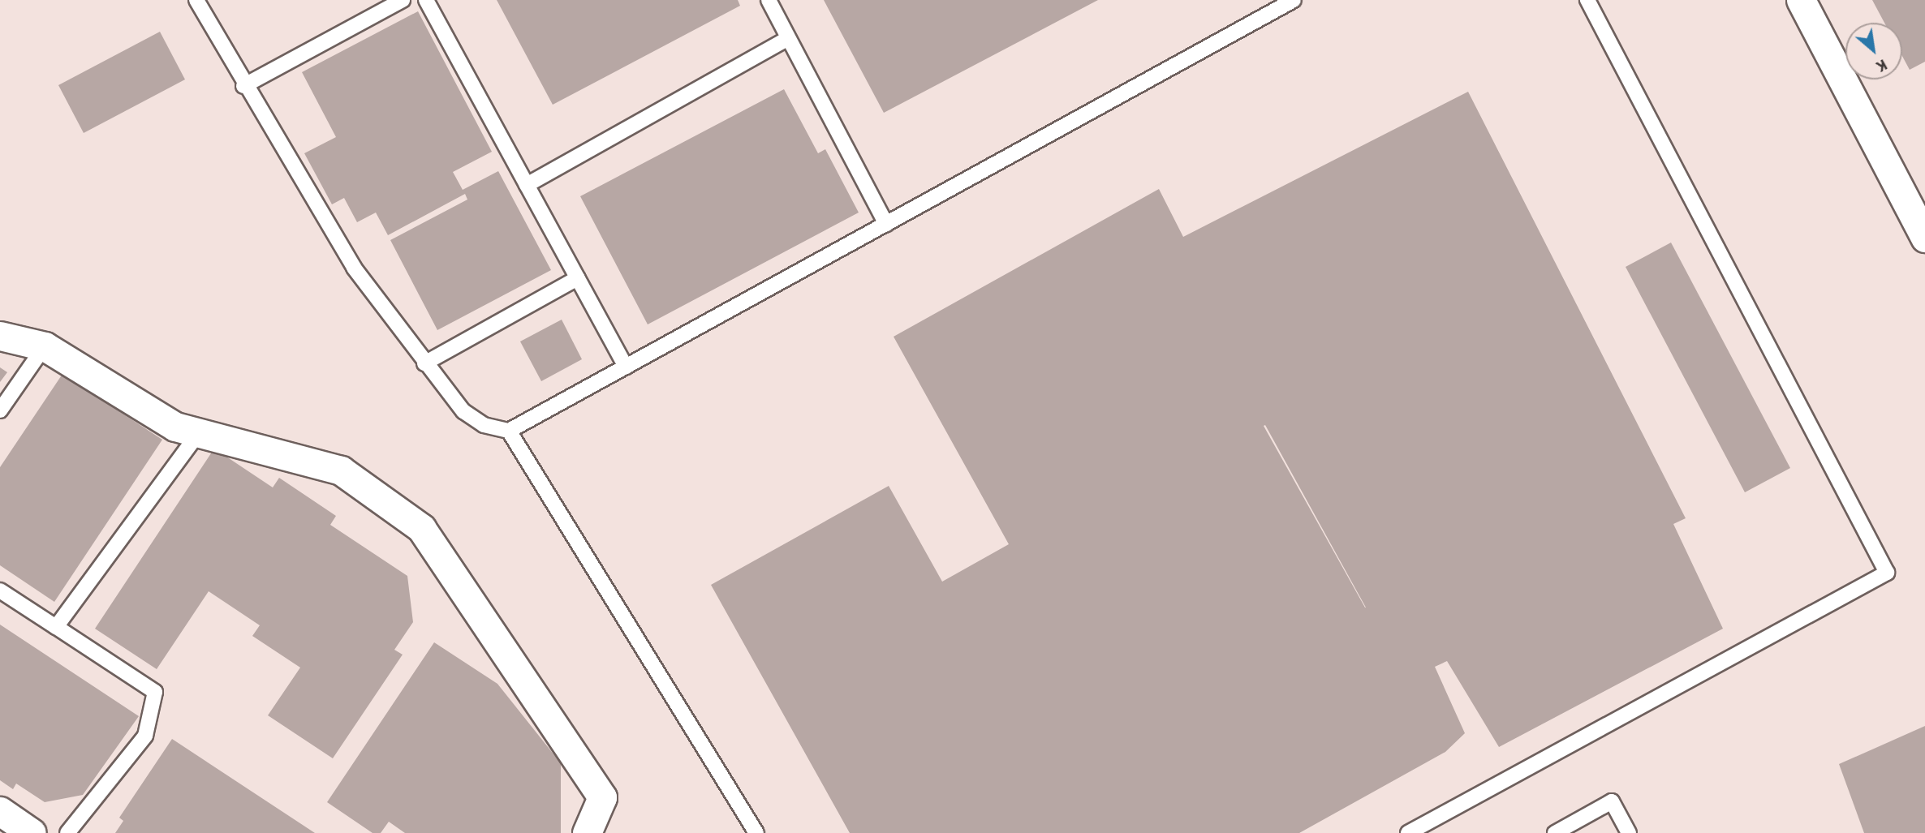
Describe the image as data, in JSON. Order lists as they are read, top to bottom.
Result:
{
  "north": "bottom right"
}
